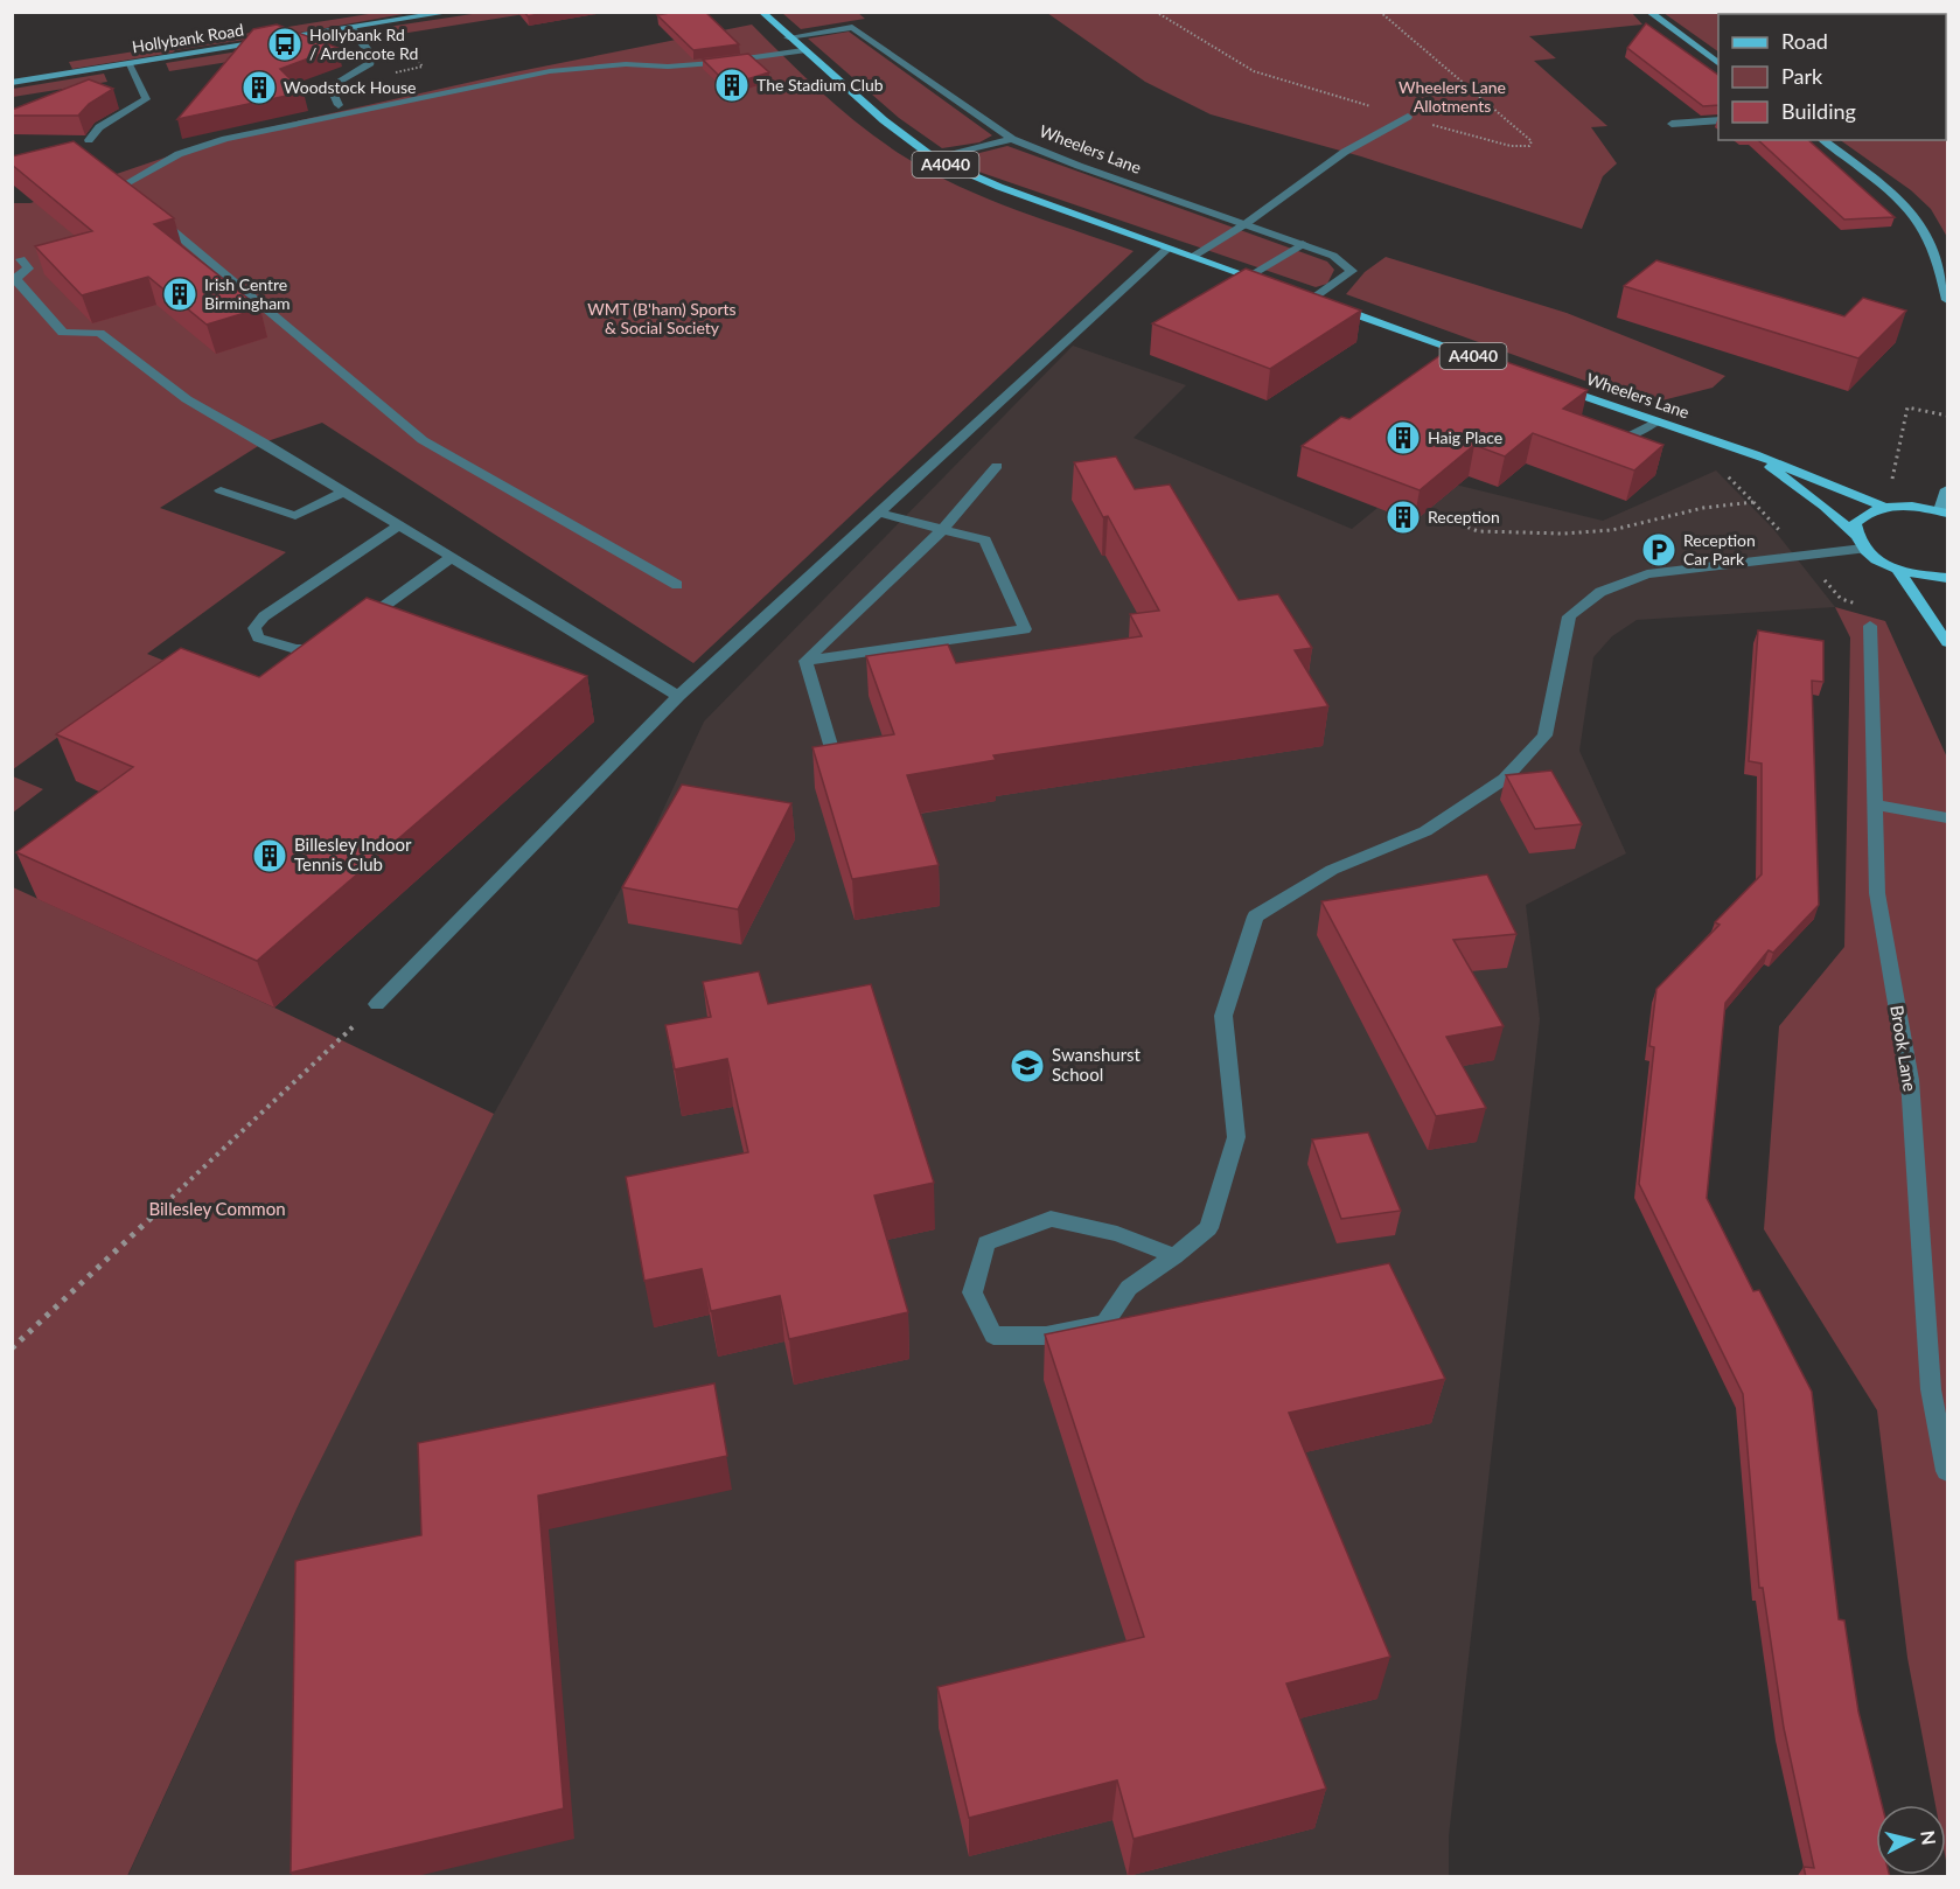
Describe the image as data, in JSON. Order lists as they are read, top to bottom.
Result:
{
  "streets": {
    "main road": ["Hollybank Road", "Wheelers Lane", "A4040"],
    "street": ["Brook Lane"]
  },
  "crossings": [
    ["Wheelers Lane", "A4040"]
  ],
  "parks": ["Wheelers Lane Allotments", "WMT (B'ham) Sports & Social Society", "Billesley Common"],
  "places": {
    "bus stop": ["Hollybank Rd / Ardencote Rd"],
    "building": [
      "The Stadium Club",
      "Woodstock House",
      "Irish Centre Birmingham",
      "Haig Place",
      "Reception",
      "Billesley Indoor Tennis Club"
    ],
    "parking": ["Reception Car Park"],
    "school or university": ["Swanshurst School"]
  },
  "legend": ["Road", "Park", "Building"],
  "north": "right"
}
